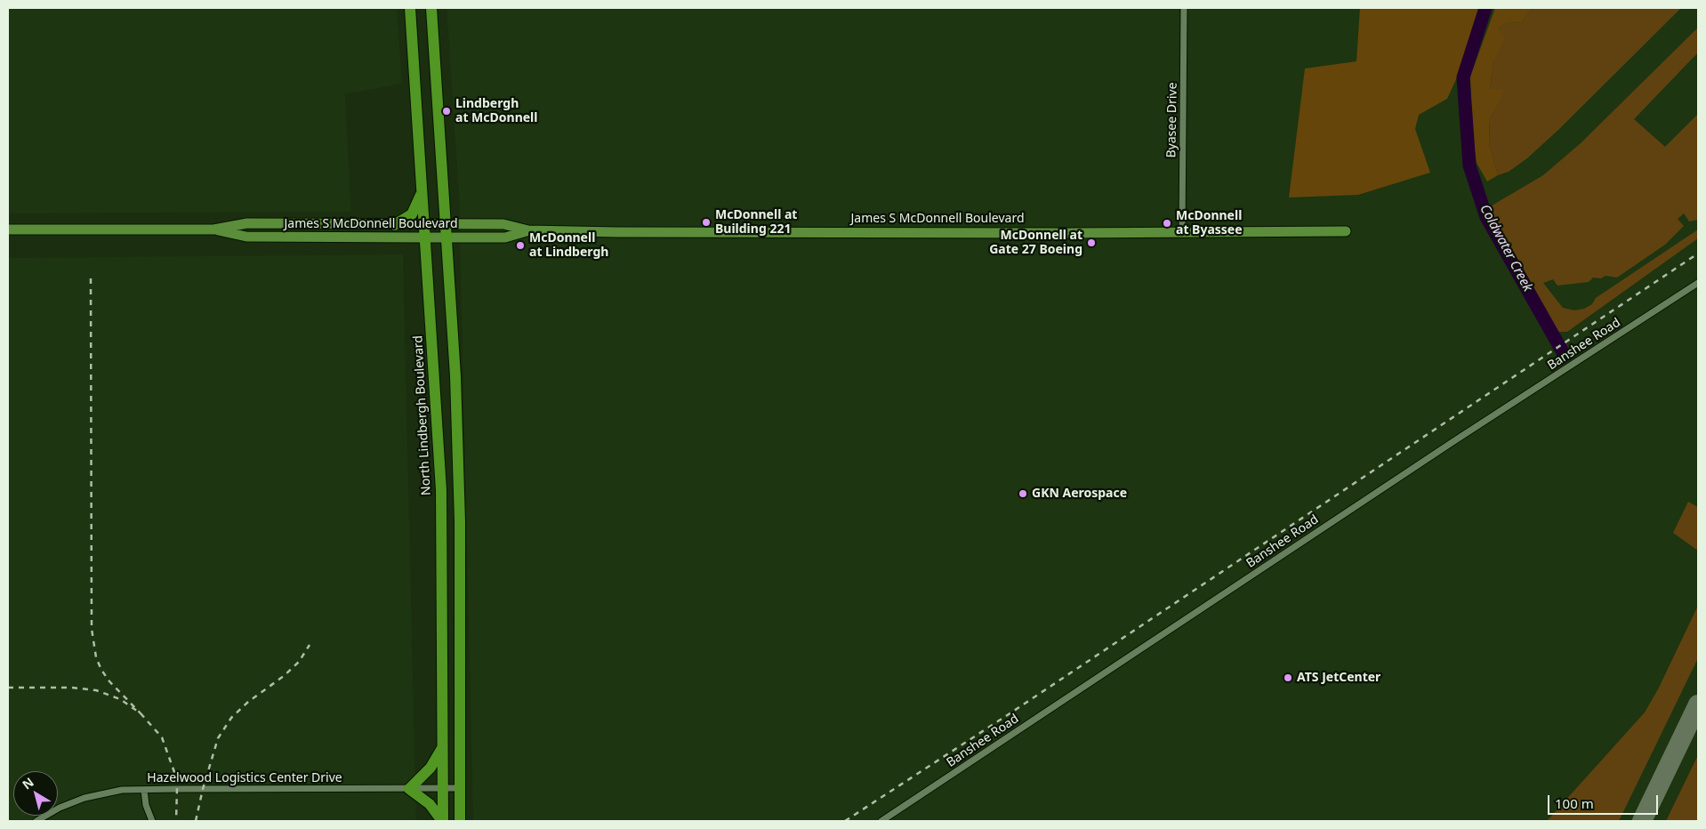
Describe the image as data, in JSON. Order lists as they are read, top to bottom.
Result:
{
  "streets": {
    "highway": ["North Lindbergh Boulevard"],
    "main road": ["James S McDonnell Boulevard"],
    "street": ["Byasee Drive", "Banshee Road", "Hazelwood Logistics Center Drive"]
  },
  "crossings": [
    ["Byasee Drive", "James S McDonnell Boulevard"],
    ["James S McDonnell Boulevard", "North Lindbergh Boulevard"],
    ["North Lindbergh Boulevard", "Hazelwood Logistics Center Drive"]
  ],
  "water": ["Coldwater Creek"],
  "places": [
    "Lindbergh at McDonnell",
    "McDonnell at Building 221",
    "McDonnell at Byassee",
    "McDonnell at Gate 27 Boeing",
    "McDonnell at Lindbergh",
    "GKN Aerospace",
    "ATS JetCenter"
  ],
  "scale_bar": "100 m",
  "north": "top left"
}
